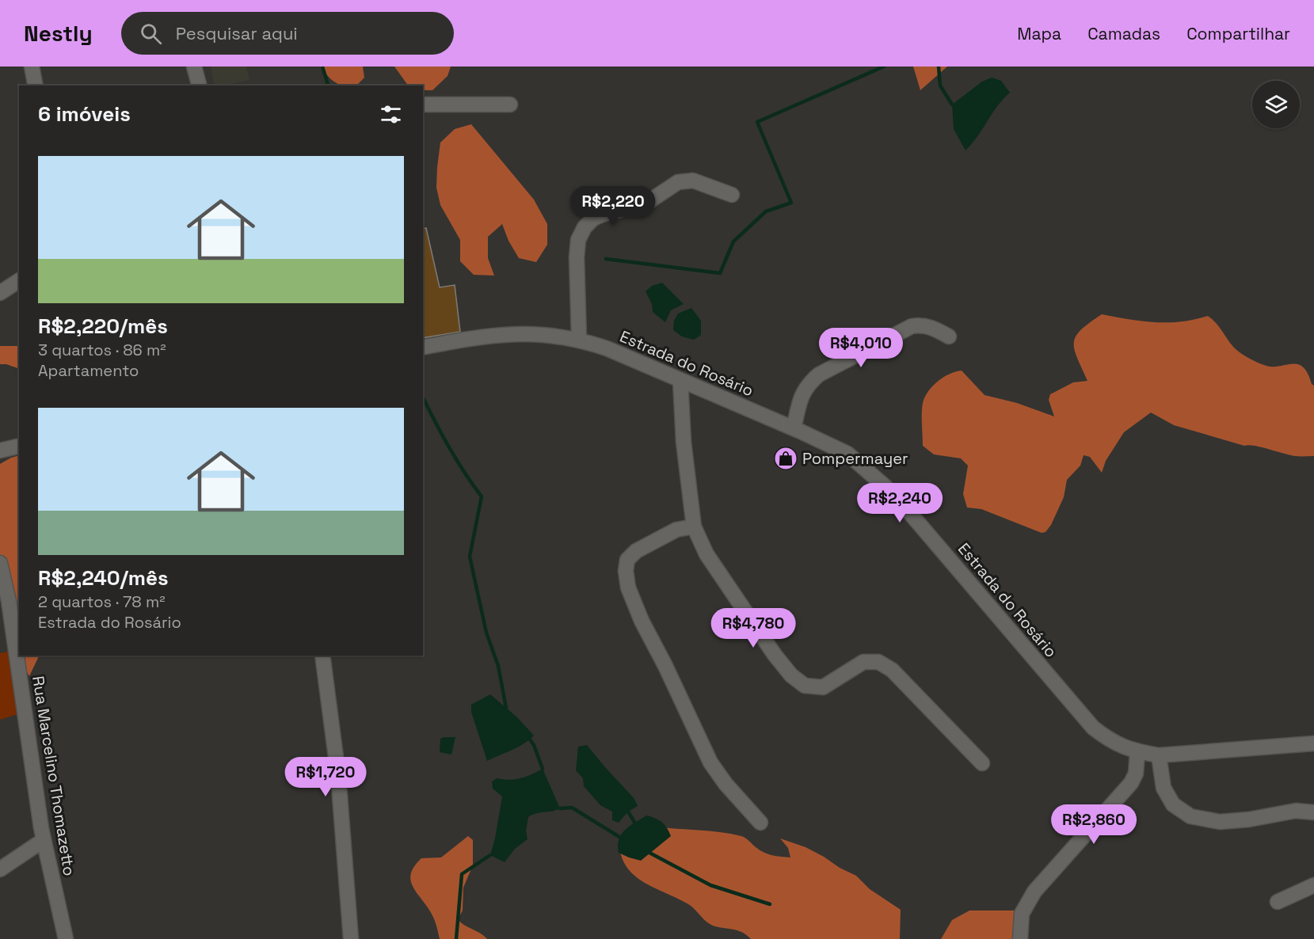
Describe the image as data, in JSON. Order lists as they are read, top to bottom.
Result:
{
  "streets": {
    "street": ["Estrada do Rosário", "Rua Marcelino Thomazetto"]
  },
  "places": {
    "shop": ["Pompermayer"]
  },
  "page": {
    "header": "Nestly",
    "search": "Pesquisar aqui",
    "nav": ["Mapa", "Camadas", "Compartilhar"],
    "heading": "6 imóveis",
    "list": [
      {
        "name": "R$2,220/mês",
        "note": "3 quartos · 86 m² · Apartamento"
      },
      {
        "name": "R$2,240/mês",
        "note": "2 quartos · 78 m² · Estrada do Rosário"
      }
    ],
    "price": [
      "R$2,220",
      "R$4,010",
      "R$2,240",
      "R$4,780",
      "R$1,720",
      "R$2,860"
    ]
  }
}
